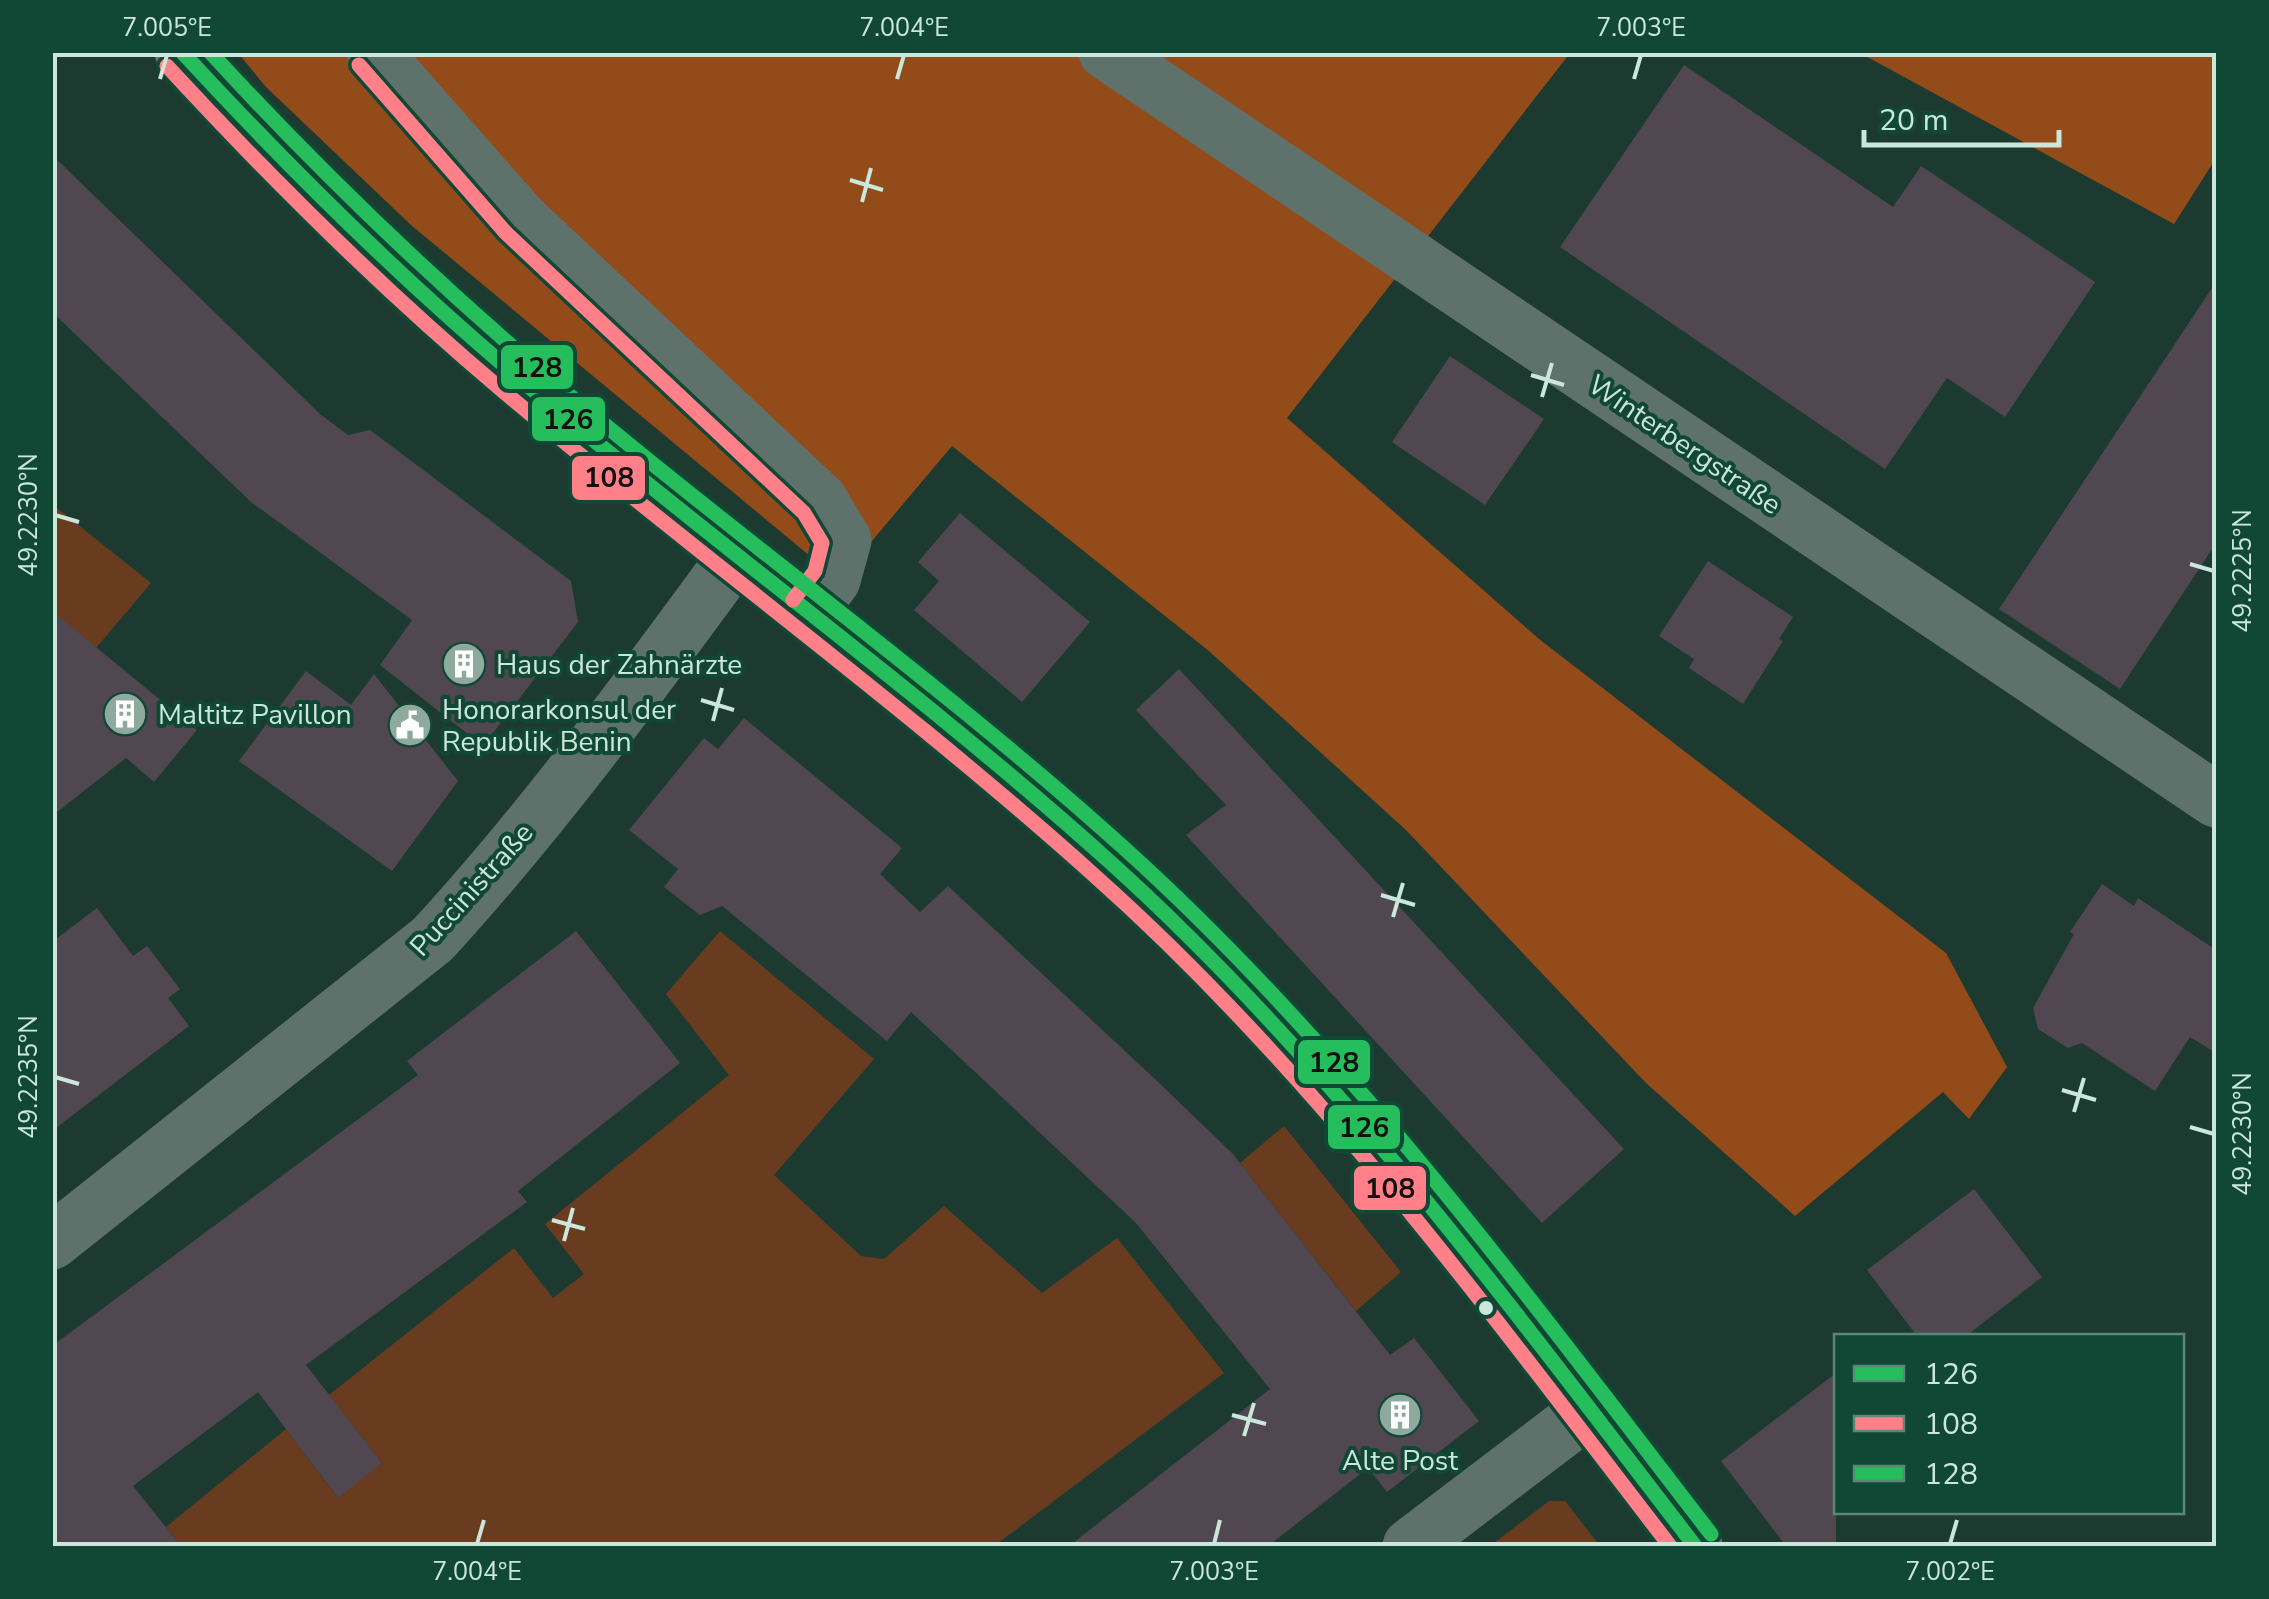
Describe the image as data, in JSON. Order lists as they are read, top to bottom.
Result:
{
  "streets": {
    "street": ["Winterbergstraße", "Puccinistraße"]
  },
  "places": {
    "building": ["Haus der Zahnärzte", "Maltitz Pavillon", "Alte Post"],
    "public building": ["Honorarkonsul der Republik Benin"]
  },
  "lines": ["transit line 126", "transit line 128", "transit line 108"],
  "legend": ["126", "108", "128"],
  "scale_bar": "20 m",
  "coordinates": [
    "7.005°E",
    "7.004°E",
    "7.003°E",
    "49.2230°N",
    "49.2225°N",
    "49.2235°N",
    "7.002°E"
  ]
}
